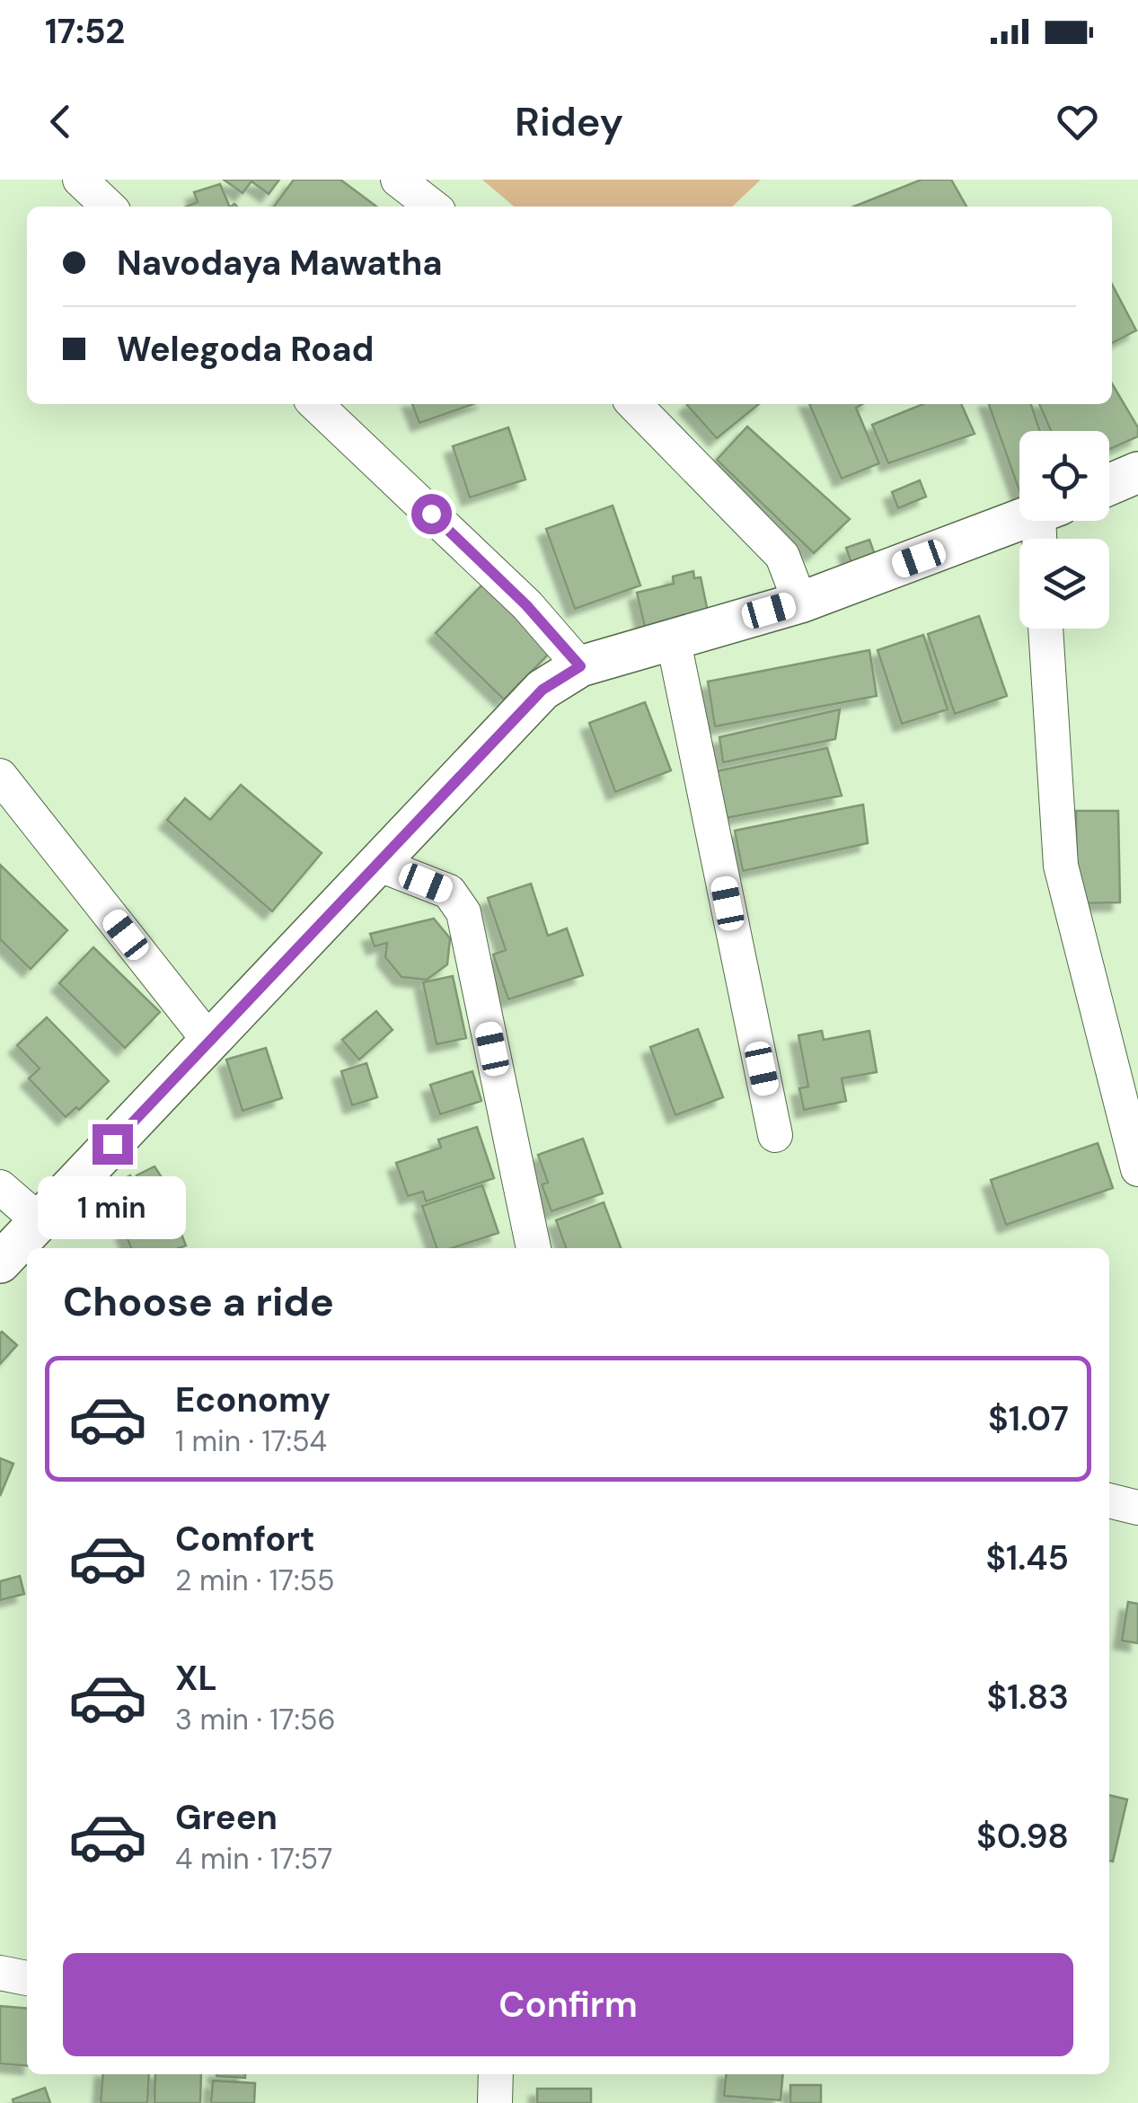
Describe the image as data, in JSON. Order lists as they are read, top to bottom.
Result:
{
  "page": {
    "status": "17:52",
    "header": "Ridey",
    "banner": ["Navodaya Mawatha", "Welegoda Road"],
    "bubble": "1 min",
    "heading": "Choose a ride",
    "list": [
      {
        "name": "Economy",
        "note": "1 min · 17:54",
        "value": "$1.07"
      },
      {
        "name": "Comfort",
        "note": "2 min · 17:55",
        "value": "$1.45"
      },
      {
        "name": "XL",
        "note": "3 min · 17:56",
        "value": "$1.83"
      },
      {
        "name": "Green",
        "note": "4 min · 17:57",
        "value": "$0.98"
      }
    ],
    "buttons": "Confirm"
  }
}
